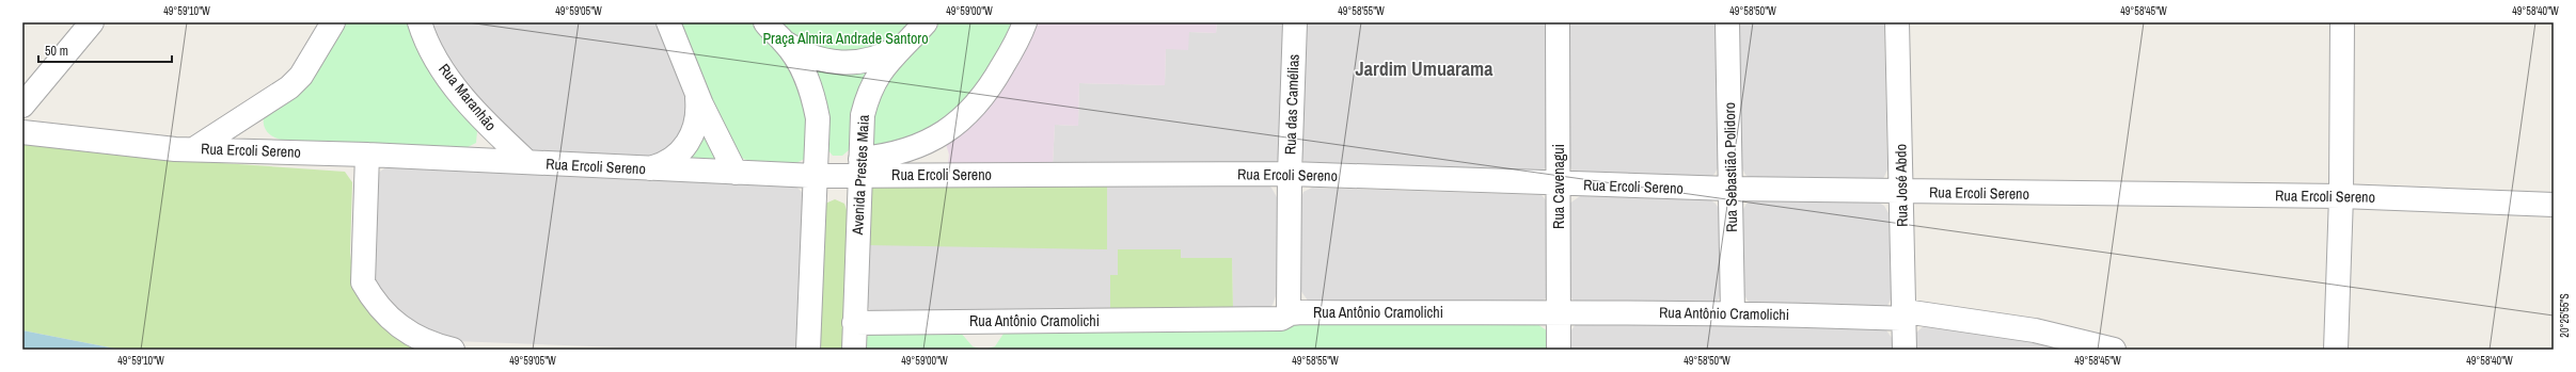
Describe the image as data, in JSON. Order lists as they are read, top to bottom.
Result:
{
  "streets": {
    "street": [
      "Rua Maranhão",
      "Rua das Camélias",
      "Rua Ercoli Sereno",
      "Rua Sebastião Polidoro",
      "Avenida Prestes Maia",
      "Rua José Abdo",
      "Rua Cavenagui",
      "Rua Antônio Cramolichi"
    ]
  },
  "crossings": [
    ["Rua Maranhão", "Rua Ercoli Sereno"],
    ["Rua das Camélias", "Rua Ercoli Sereno"],
    ["Rua das Camélias", "Rua Antônio Cramolichi"],
    ["Rua Ercoli Sereno", "Rua Sebastião Polidoro"],
    ["Rua Ercoli Sereno", "Avenida Prestes Maia"],
    ["Rua Ercoli Sereno", "Rua José Abdo"],
    ["Rua Ercoli Sereno", "Rua Cavenagui"],
    ["Rua Sebastião Polidoro", "Rua Antônio Cramolichi"],
    ["Avenida Prestes Maia", "Rua Antônio Cramolichi"],
    ["Rua José Abdo", "Rua Antônio Cramolichi"],
    ["Rua Cavenagui", "Rua Antônio Cramolichi"]
  ],
  "districts": ["Jardim Umuarama"],
  "parks": ["Praça Almira Andrade Santoro"],
  "scale_bar": "50 m",
  "coordinates": [
    "49°59'10\"W",
    "49°59'05\"W",
    "49°59'00\"W",
    "49°58'55\"W",
    "49°58'50\"W",
    "49°58'45\"W",
    "49°58'40\"W",
    "20°25'55\"S"
  ]
}
